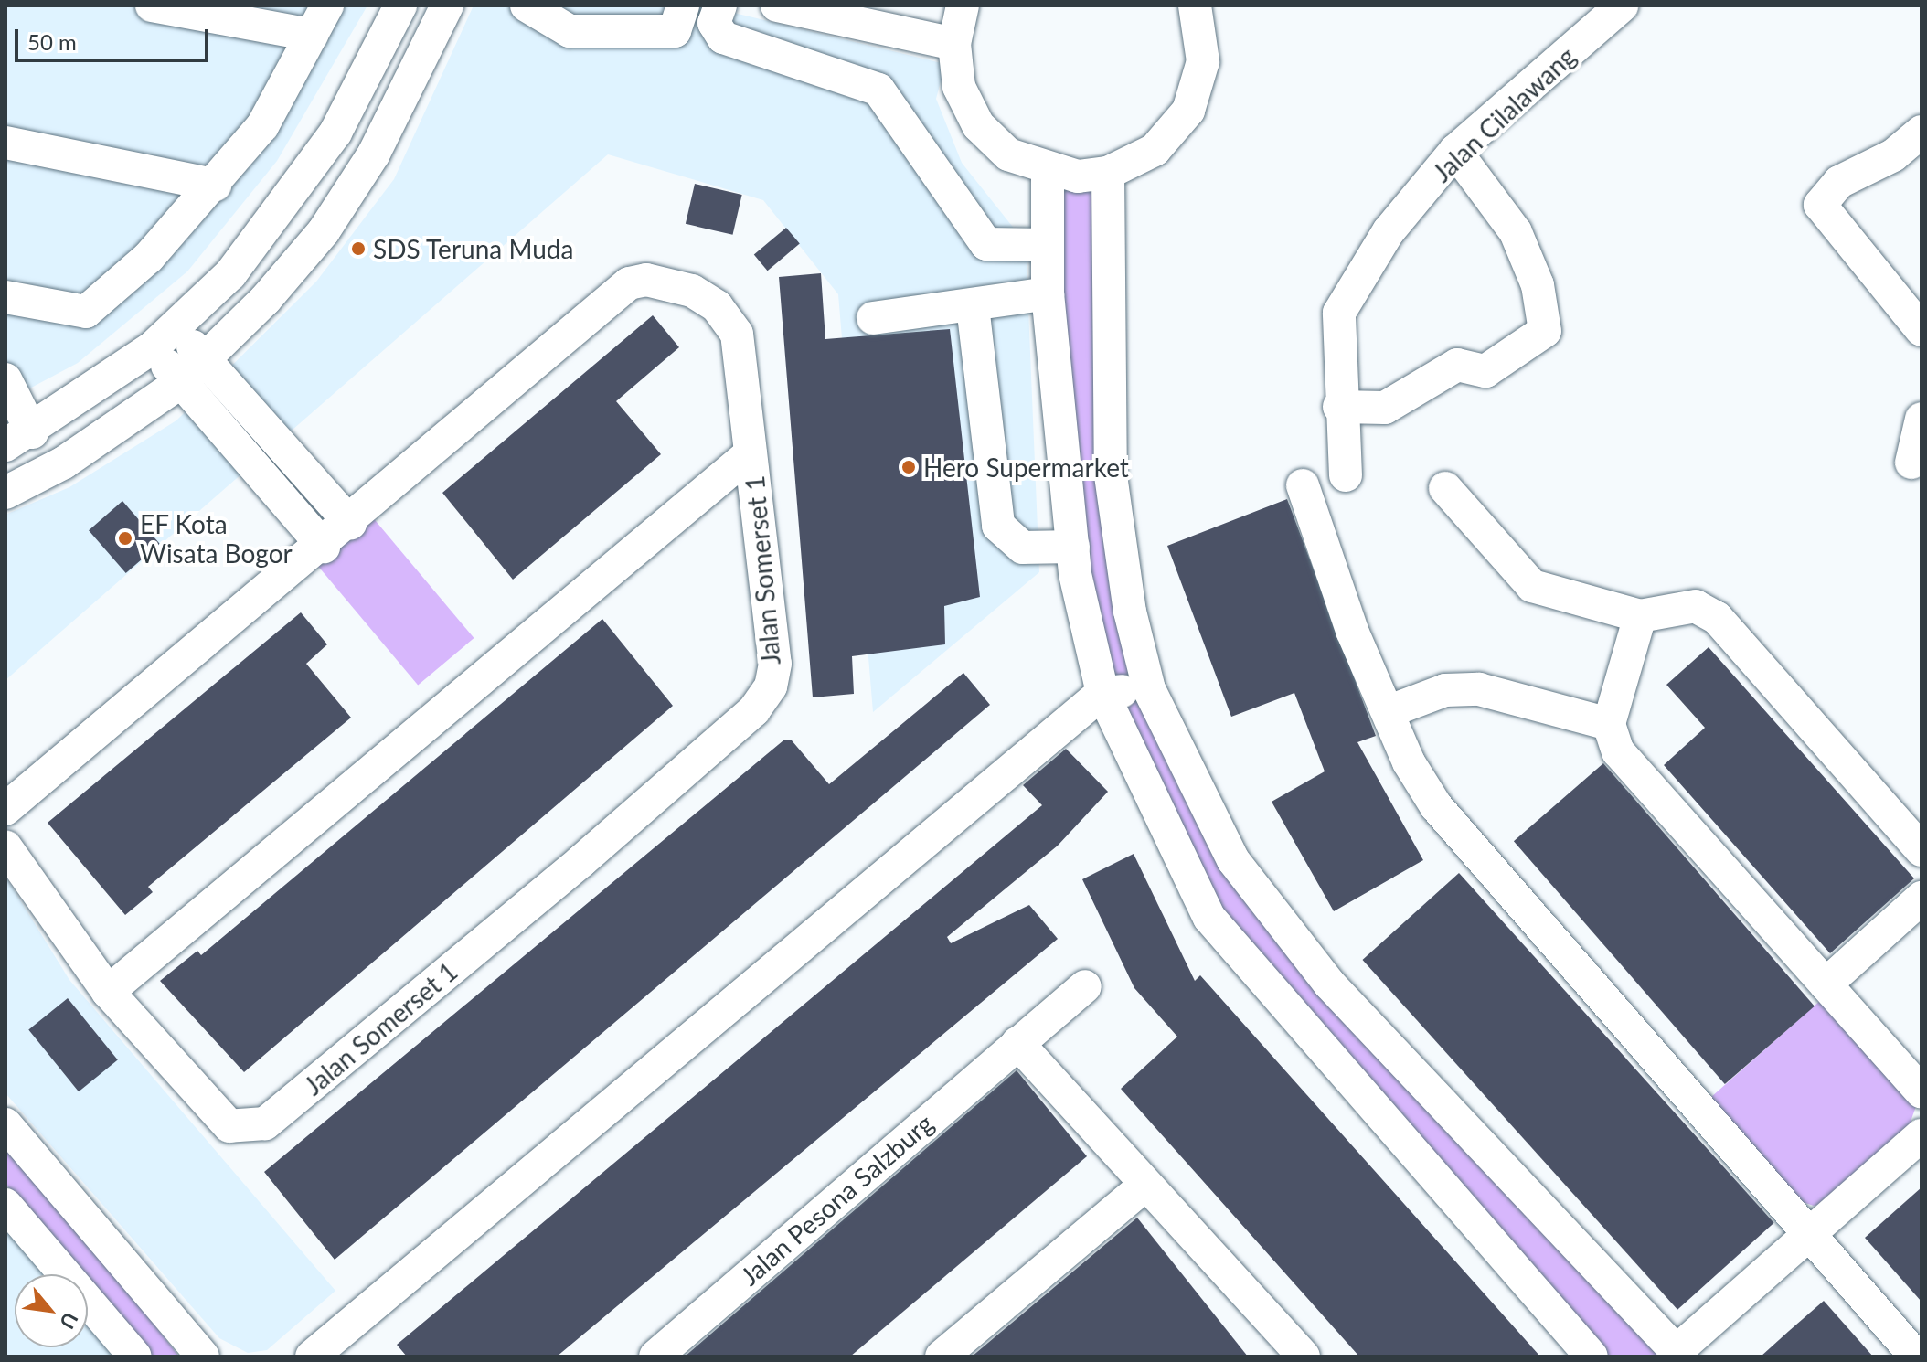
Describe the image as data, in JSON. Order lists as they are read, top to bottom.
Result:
{
  "streets": {
    "street": ["Jalan Cilalawang", "Jalan Somerset 1", "Jalan Pesona Salzburg"]
  },
  "places": ["SDS Teruna Muda", "Hero Supermarket", "EF Kota Wisata Bogor"],
  "scale_bar": "50 m",
  "north": "bottom right"
}
